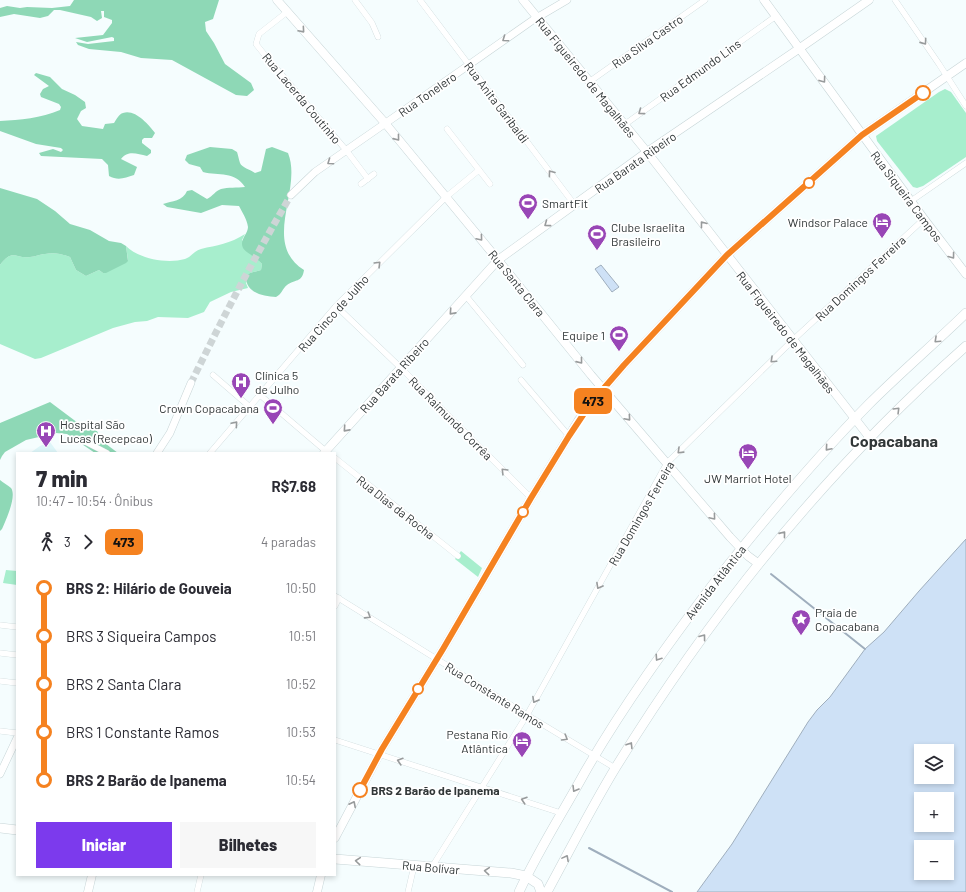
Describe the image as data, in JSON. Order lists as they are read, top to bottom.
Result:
{
  "streets": {
    "main road": [
      "Rua Figueiredo de Magalhães",
      "Rua Barata Ribeiro",
      "Rua Siqueira Campos",
      "Rua Santa Clara",
      "Avenida Atlântica",
      "Rua Bolívar"
    ],
    "street": [
      "Rua Silva Castro",
      "Rua Edmundo Lins",
      "Rua Tonelero",
      "Rua Lacerda Coutinho",
      "Rua Anita Garibaldi",
      "Rua Domingos Ferreira",
      "Rua Cinco de Julho",
      "Rua Raimundo Corrêa",
      "Rua Dias da Rocha",
      "Rua Constante Ramos"
    ]
  },
  "crossings": [
    ["Rua Silva Castro", "Rua Figueiredo de Magalhães"],
    ["Rua Edmundo Lins", "Rua Figueiredo de Magalhães"],
    ["Rua Edmundo Lins", "Rua Siqueira Campos"],
    ["Rua Figueiredo de Magalhães", "Rua Tonelero"],
    ["Rua Figueiredo de Magalhães", "Rua Barata Ribeiro"],
    ["Rua Figueiredo de Magalhães", "Rua Domingos Ferreira"],
    ["Rua Figueiredo de Magalhães", "Avenida Atlântica"],
    ["Rua Tonelero", "Rua Lacerda Coutinho"],
    ["Rua Tonelero", "Rua Anita Garibaldi"],
    ["Rua Tonelero", "Rua Santa Clara"],
    ["Rua Lacerda Coutinho", "Rua Santa Clara"],
    ["Rua Anita Garibaldi", "Rua Barata Ribeiro"],
    ["Rua Barata Ribeiro", "Rua Siqueira Campos"],
    ["Rua Barata Ribeiro", "Rua Santa Clara"],
    ["Rua Barata Ribeiro", "Rua Raimundo Corrêa"],
    ["Rua Siqueira Campos", "Rua Domingos Ferreira"],
    ["Rua Domingos Ferreira", "Rua Santa Clara"],
    ["Rua Domingos Ferreira", "Rua Constante Ramos"],
    ["Rua Domingos Ferreira", "Rua Bolívar"],
    ["Rua Santa Clara", "Rua Cinco de Julho"],
    ["Rua Santa Clara", "Avenida Atlântica"],
    ["Rua Cinco de Julho", "Rua Raimundo Corrêa"],
    ["Avenida Atlântica", "Rua Constante Ramos"],
    ["Avenida Atlântica", "Rua Bolívar"]
  ],
  "one_way": [
    "Rua Edmundo Lins",
    "Rua Tonelero",
    "Rua Anita Garibaldi",
    "Rua Barata Ribeiro",
    "Rua Siqueira Campos",
    "Rua Domingos Ferreira",
    "Rua Santa Clara",
    "Rua Cinco de Julho",
    "Rua Raimundo Corrêa",
    "Rua Constante Ramos",
    "Rua Bolívar"
  ],
  "districts": ["Copacabana"],
  "places": {
    "sports": [
      "SmartFit",
      "Clube Israelita Brasileiro",
      "Equipe 1",
      "Crown Copacabana"
    ],
    "hotel": ["Windsor Palace", "JW Marriot Hotel", "Pestana Rio Atlântica"],
    "hospital": ["Clínica 5 de Julho", "Hospital São Lucas (Recepcao)"],
    "place": ["Praia de Copacabana"],
    "other": ["BRS 2 Barão de Ipanema"]
  },
  "lines": ["bus line 473"],
  "page": {
    "on_map": "473",
    "heading": ["7 min", "10:47 – 10:54 · Ônibus", "R$7.68"],
    "legs": ["3", "473", "4 paradas"],
    "list": [
      {
        "name": "BRS 2: Hilário de Gouveia",
        "value": "10:50"
      },
      {
        "name": "BRS 3 Siqueira Campos",
        "value": "10:51"
      },
      {
        "name": "BRS 2 Santa Clara",
        "value": "10:52"
      },
      {
        "name": "BRS 1 Constante Ramos",
        "value": "10:53"
      },
      {
        "name": "BRS 2 Barão de Ipanema",
        "value": "10:54"
      }
    ],
    "map_buttons": ["+", "−"],
    "buttons": ["Iniciar", "Bilhetes"]
  }
}
